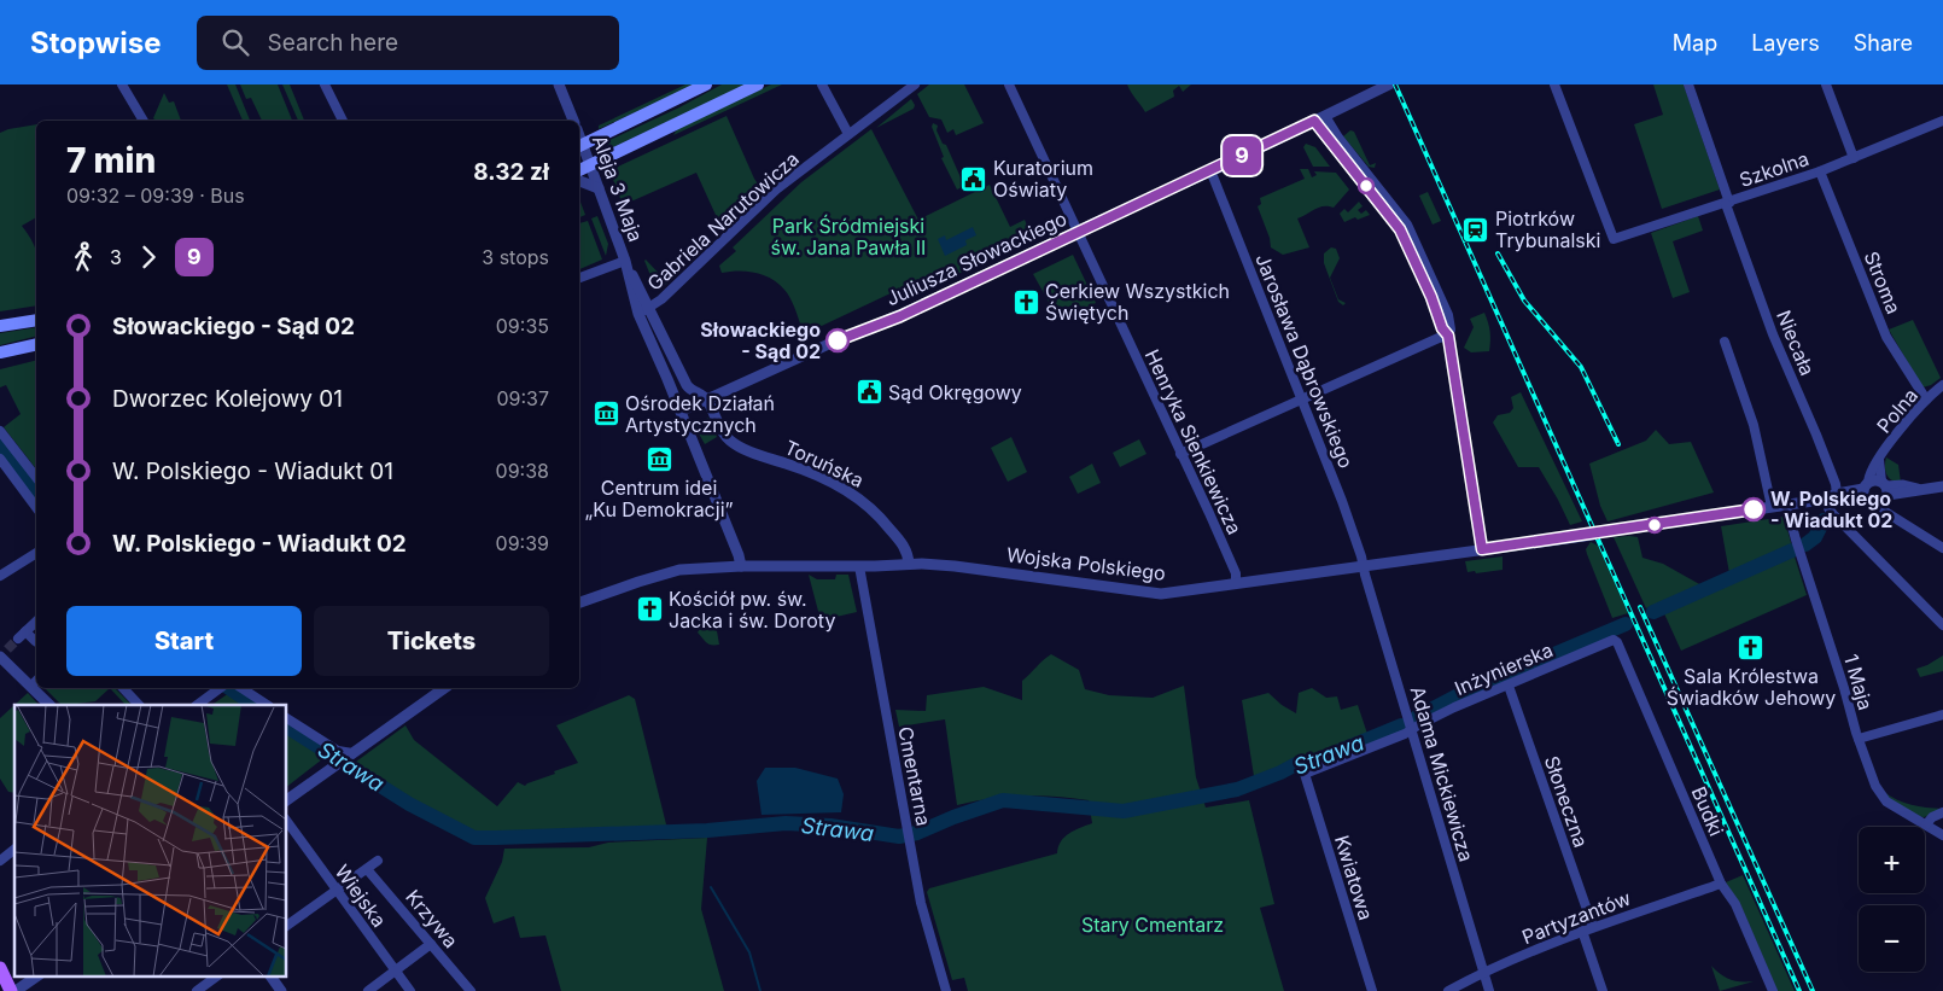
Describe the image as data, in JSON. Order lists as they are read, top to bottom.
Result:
{
  "streets": {
    "street": [
      "Szkolna",
      "Aleja 3 Maja",
      "Gabriela Narutowicza",
      "Juliusza Słowackiego",
      "Stroma",
      "Niecała",
      "Jarosława Dąbrowskiego",
      "Polna",
      "Henryka Sienkiewicza",
      "Toruńska",
      "Wojska Polskiego",
      "Inżynierska",
      "1 Maja",
      "Adama Mickiewicza",
      "Cmentarna",
      "Słoneczna",
      "Budki",
      "Kwiatowa",
      "Wiejska",
      "Partyzantów",
      "Krzywa"
    ]
  },
  "crossings": [
    ["Szkolna", "Stroma"],
    ["Szkolna", "Niecała"],
    ["Juliusza Słowackiego", "Jarosława Dąbrowskiego"],
    ["Juliusza Słowackiego", "Henryka Sienkiewicza"],
    ["Juliusza Słowackiego", "Toruńska"],
    ["Stroma", "Polna"],
    ["Jarosława Dąbrowskiego", "Wojska Polskiego"],
    ["Jarosława Dąbrowskiego", "Adama Mickiewicza"],
    ["Henryka Sienkiewicza", "Wojska Polskiego"],
    ["Toruńska", "Wojska Polskiego"],
    ["Wojska Polskiego", "Adama Mickiewicza"],
    ["Wojska Polskiego", "Cmentarna"],
    ["Inżynierska", "Adama Mickiewicza"],
    ["Inżynierska", "Słoneczna"],
    ["Inżynierska", "Budki"],
    ["Inżynierska", "Kwiatowa"],
    ["Adama Mickiewicza", "Partyzantów"],
    ["Słoneczna", "Partyzantów"],
    ["Budki", "Partyzantów"]
  ],
  "water": ["Strawa"],
  "parks": ["Park Śródmiejski św. Jana Pawła II", "Stary Cmentarz"],
  "places": {
    "public building": ["Kuratorium Oświaty", "Sąd Okręgowy"],
    "station": ["Piotrków Trybunalski"],
    "church": ["Cerkiew Wszystkich Świętych", "Kościół pw. św. Jacka i św. Doroty", "Sala Królestwa Świadków Jehowy"],
    "other": ["Słowackiego - Sąd 02", "W. Polskiego - Wiadukt 02"],
    "museum": ["Ośrodek Działań Artystycznych", "Centrum idei „Ku Demokracji”"]
  },
  "lines": ["bus line 9"],
  "page": {
    "header": "Stopwise",
    "search": "Search here",
    "nav": ["Map", "Layers", "Share"],
    "on_map": "9",
    "heading": ["7 min", "09:32 – 09:39 · Bus", "8.32 zł"],
    "legs": ["3", "9", "3 stops"],
    "list": [
      {
        "name": "Słowackiego - Sąd 02",
        "value": "09:35"
      },
      {
        "name": "Dworzec Kolejowy 01",
        "value": "09:37"
      },
      {
        "name": "W. Polskiego - Wiadukt 01",
        "value": "09:38"
      },
      {
        "name": "W. Polskiego - Wiadukt 02",
        "value": "09:39"
      }
    ],
    "buttons": ["Start", "Tickets"],
    "map_buttons": ["+", "−"]
  }
}
